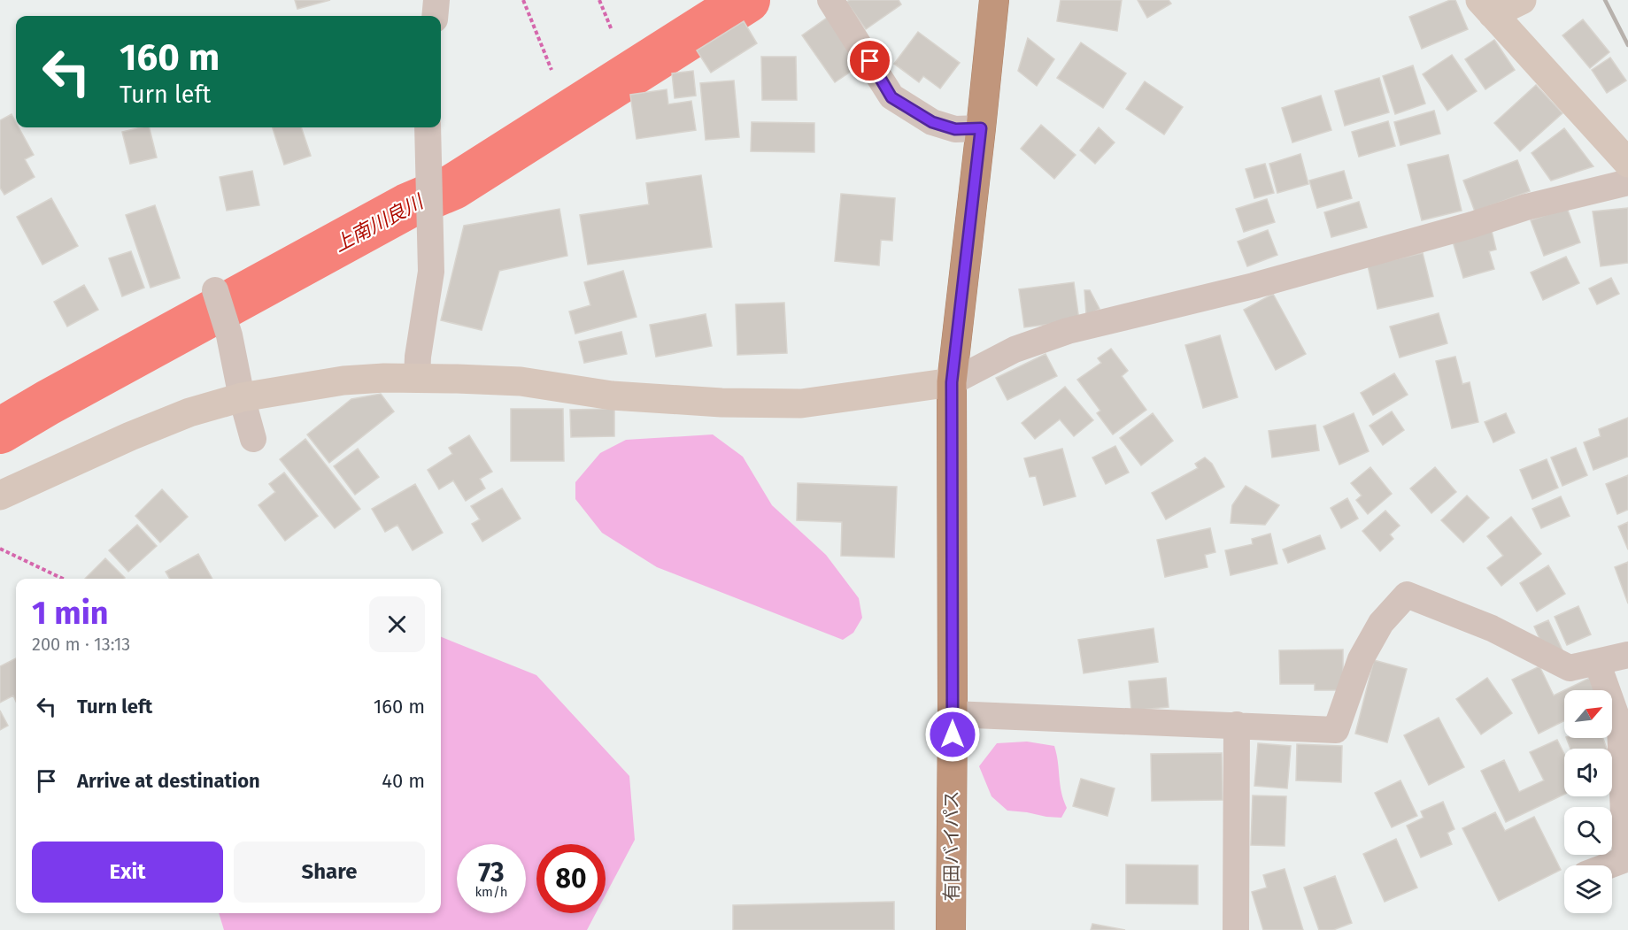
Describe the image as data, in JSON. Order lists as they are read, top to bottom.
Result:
{
  "streets": {
    "highway": ["有田バイパス"]
  },
  "water": ["上南川良川"],
  "north": "top right",
  "page": {
    "turn": ["160 m", "Turn left"],
    "heading": ["1 min", "200 m · 13:13"],
    "list": [
      {
        "name": "Turn left",
        "value": "160 m"
      },
      {
        "name": "Arrive at destination",
        "value": "40 m"
      }
    ],
    "buttons": ["Exit", "Share"],
    "speed": "73 km/h",
    "limit": "80"
  }
}
